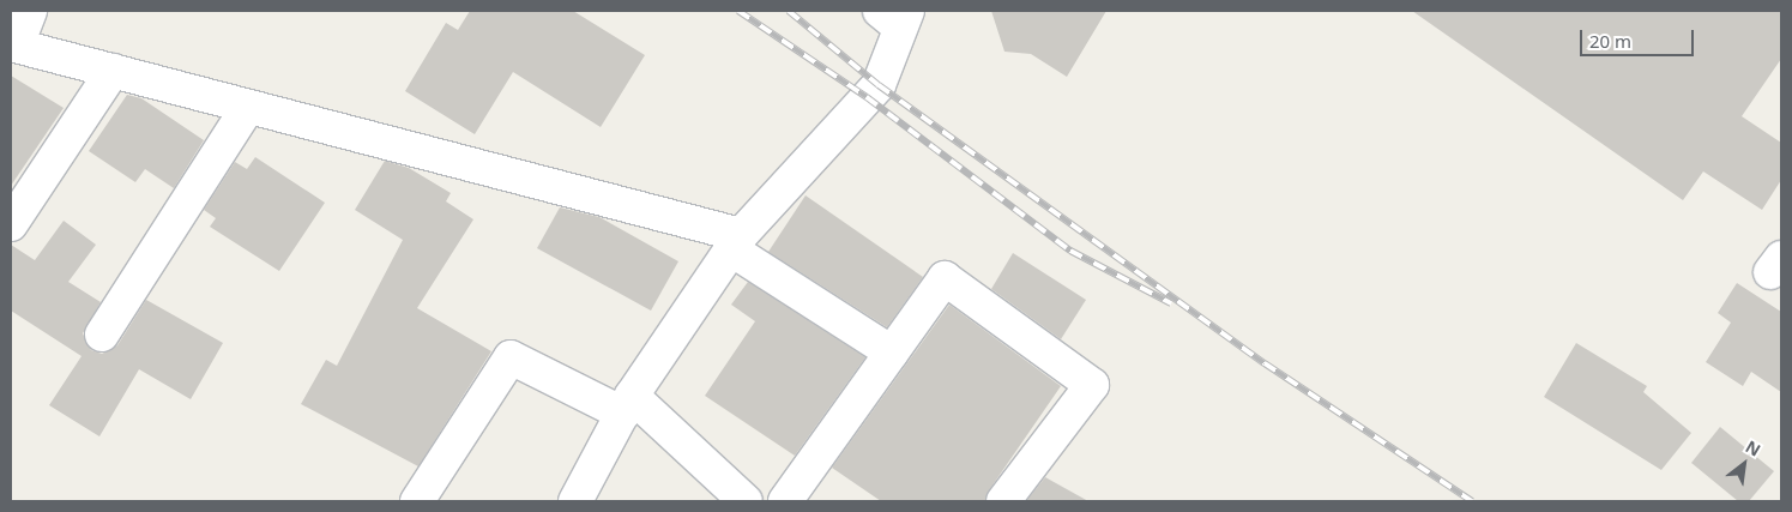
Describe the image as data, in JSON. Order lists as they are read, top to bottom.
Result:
{
  "scale_bar": "20 m",
  "north": "top right"
}
